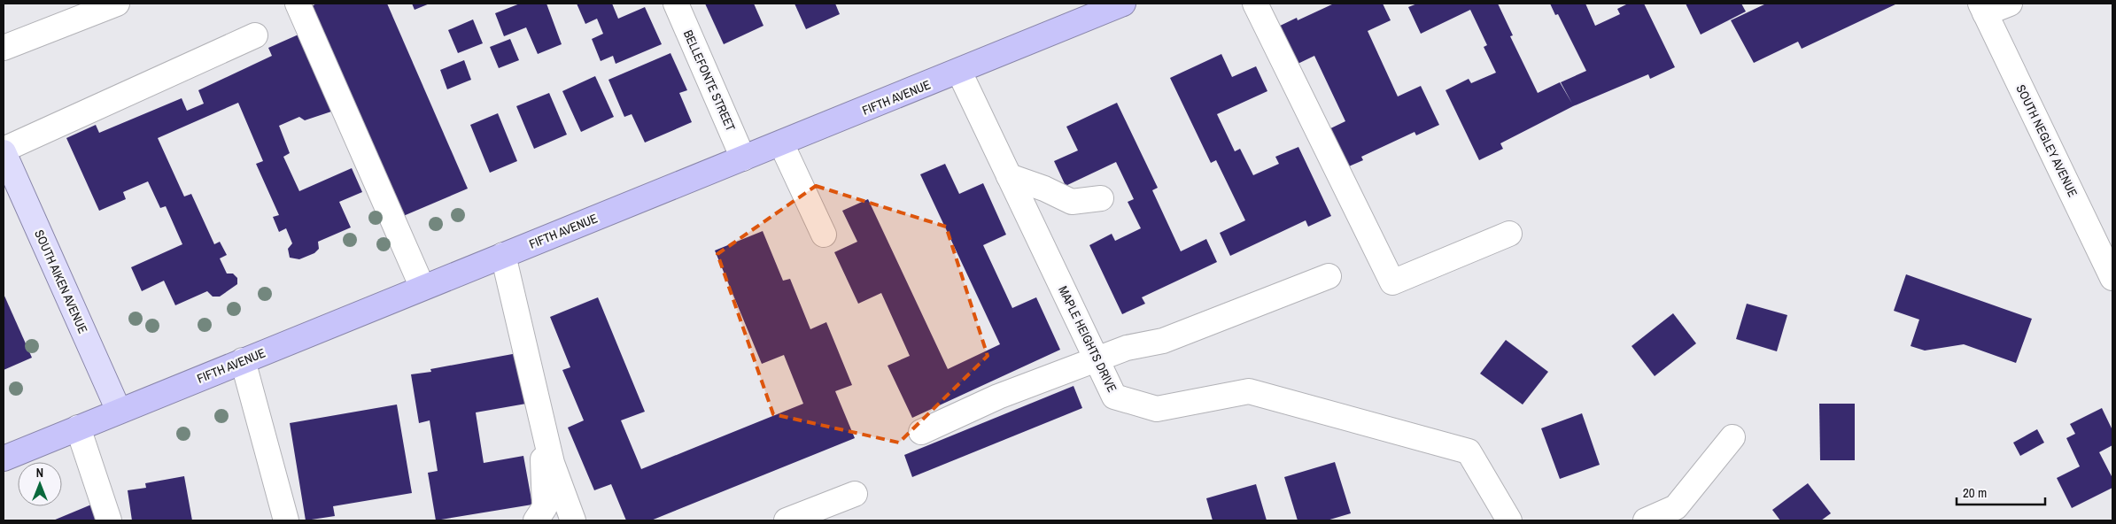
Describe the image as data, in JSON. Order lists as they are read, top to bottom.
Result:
{
  "streets": {
    "highway": ["FIFTH AVENUE"],
    "main road": ["SOUTH AIKEN AVENUE"],
    "street": ["BELLEFONTE STREET", "SOUTH NEGLEY AVENUE", "MAPLE HEIGHTS DRIVE"]
  },
  "crossings": [
    ["BELLEFONTE STREET", "FIFTH AVENUE"],
    ["FIFTH AVENUE", "SOUTH AIKEN AVENUE"],
    ["FIFTH AVENUE", "MAPLE HEIGHTS DRIVE"]
  ],
  "scale_bar": "20 m",
  "north": "top"
}
